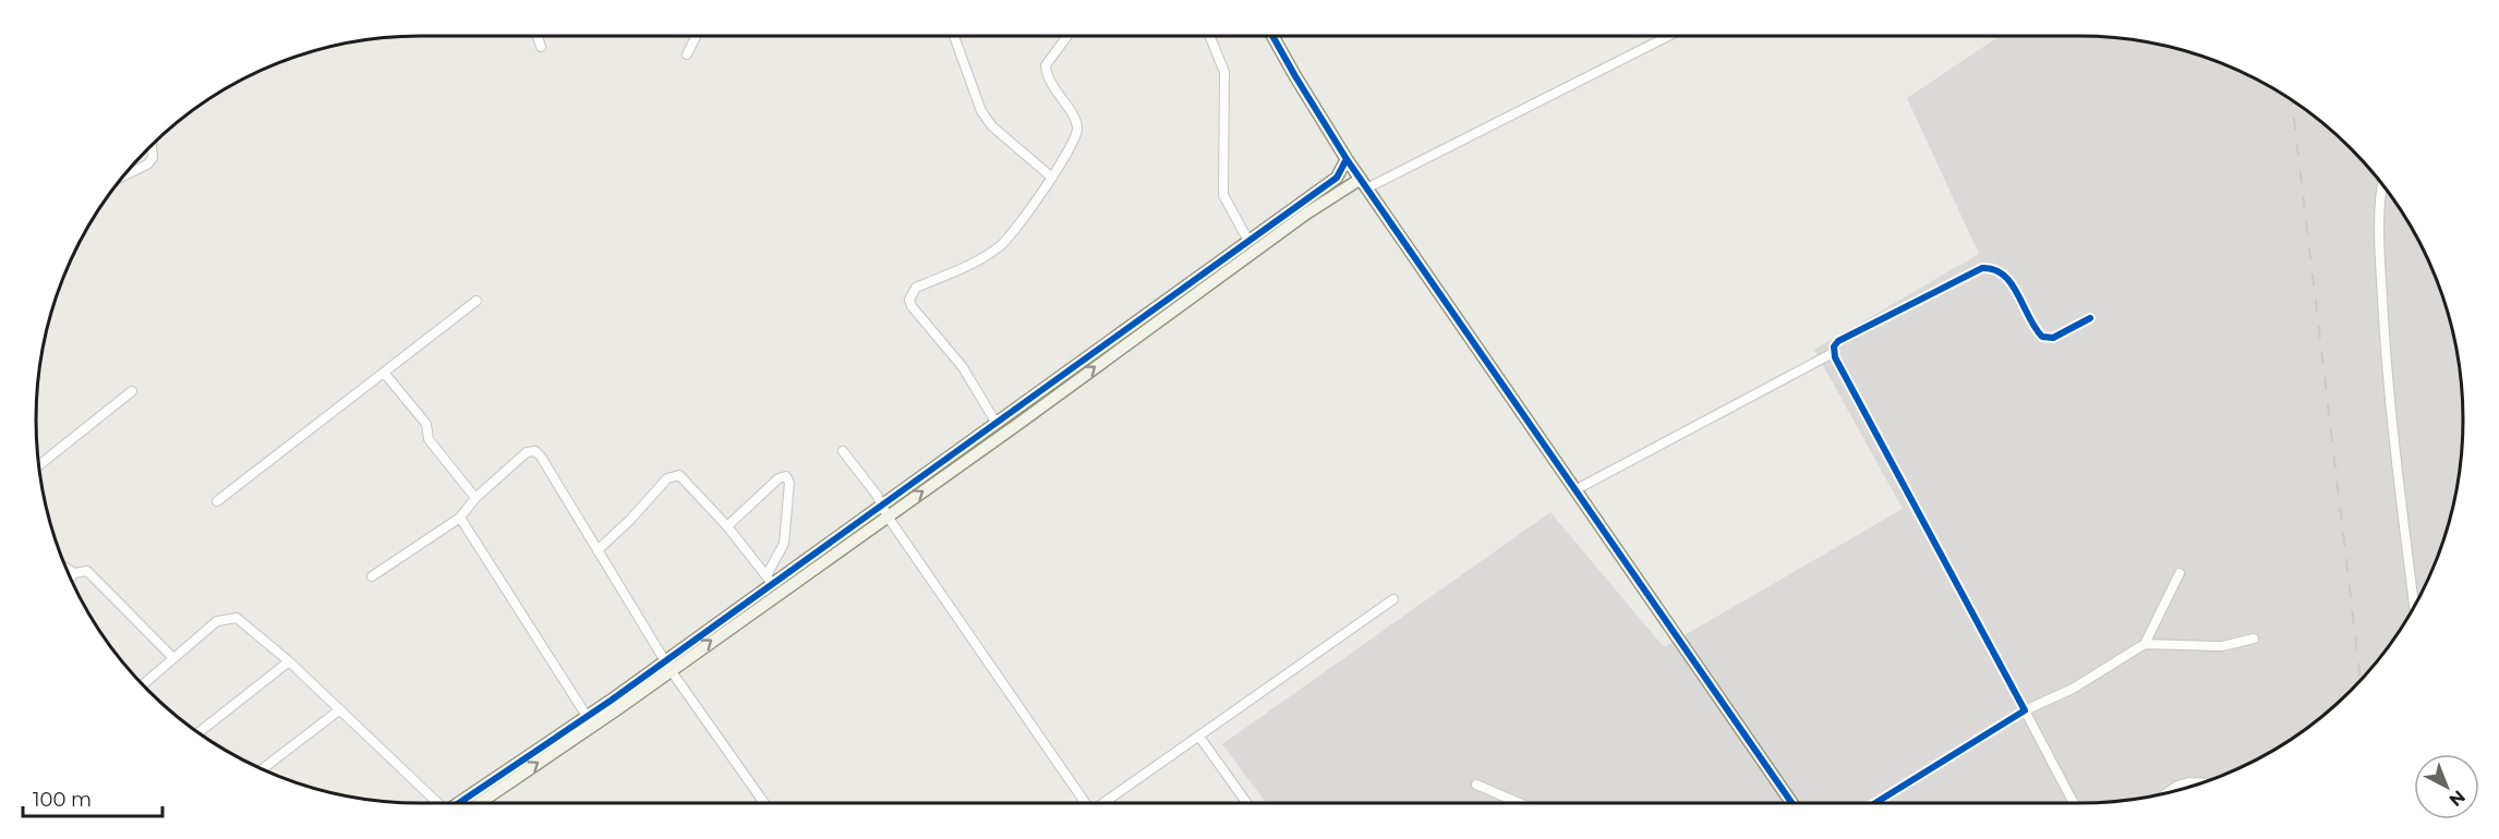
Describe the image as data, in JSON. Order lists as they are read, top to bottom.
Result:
{
  "scale_bar": "100 m",
  "north": "bottom right"
}
